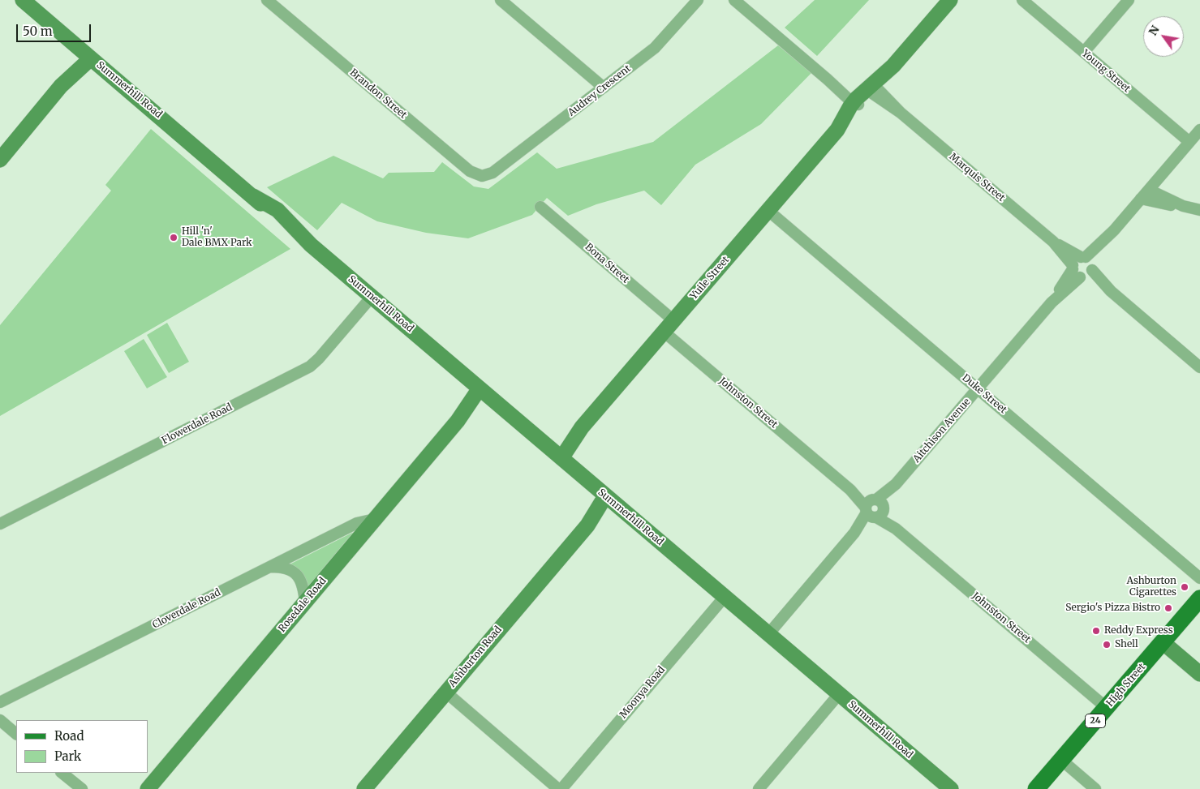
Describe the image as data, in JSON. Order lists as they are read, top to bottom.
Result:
{
  "streets": {
    "main road": ["High Street", "24"],
    "street": [
      "Young Street",
      "Summerhill Road",
      "Audrey Crescent",
      "Brandon Street",
      "Marquis Street",
      "Bona Street",
      "Yuile Street",
      "Duke Street",
      "Johnston Street",
      "Flowerdale Road",
      "Aitchison Avenue",
      "Rosedale Road",
      "Cloverdale Road",
      "Ashburton Road",
      "Moonya Road"
    ]
  },
  "crossings": [
    ["Young Street", "Aitchison Avenue"],
    ["Summerhill Road", "Yuile Street"],
    ["Summerhill Road", "Flowerdale Road"],
    ["Summerhill Road", "Aitchison Avenue"],
    ["Summerhill Road", "Rosedale Road"],
    ["Summerhill Road", "Ashburton Road"],
    ["Summerhill Road", "Moonya Road"],
    ["Audrey Crescent", "Brandon Street"],
    ["Marquis Street", "Yuile Street"],
    ["Marquis Street", "Aitchison Avenue"],
    ["Bona Street", "Yuile Street"],
    ["Bona Street", "Johnston Street"],
    ["Yuile Street", "Duke Street"],
    ["Yuile Street", "Johnston Street"],
    ["Duke Street", "Aitchison Avenue"],
    ["Johnston Street", "Aitchison Avenue"],
    ["Johnston Street", "High Street"],
    ["Rosedale Road", "Cloverdale Road"]
  ],
  "places": [
    "Hill 'n' Dale BMX Park",
    "Ashburton Cigarettes",
    "Sergio's Pizza Bistro",
    "Reddy Express",
    "Shell"
  ],
  "legend": ["Road", "Park"],
  "scale_bar": "50 m",
  "north": "top left"
}
